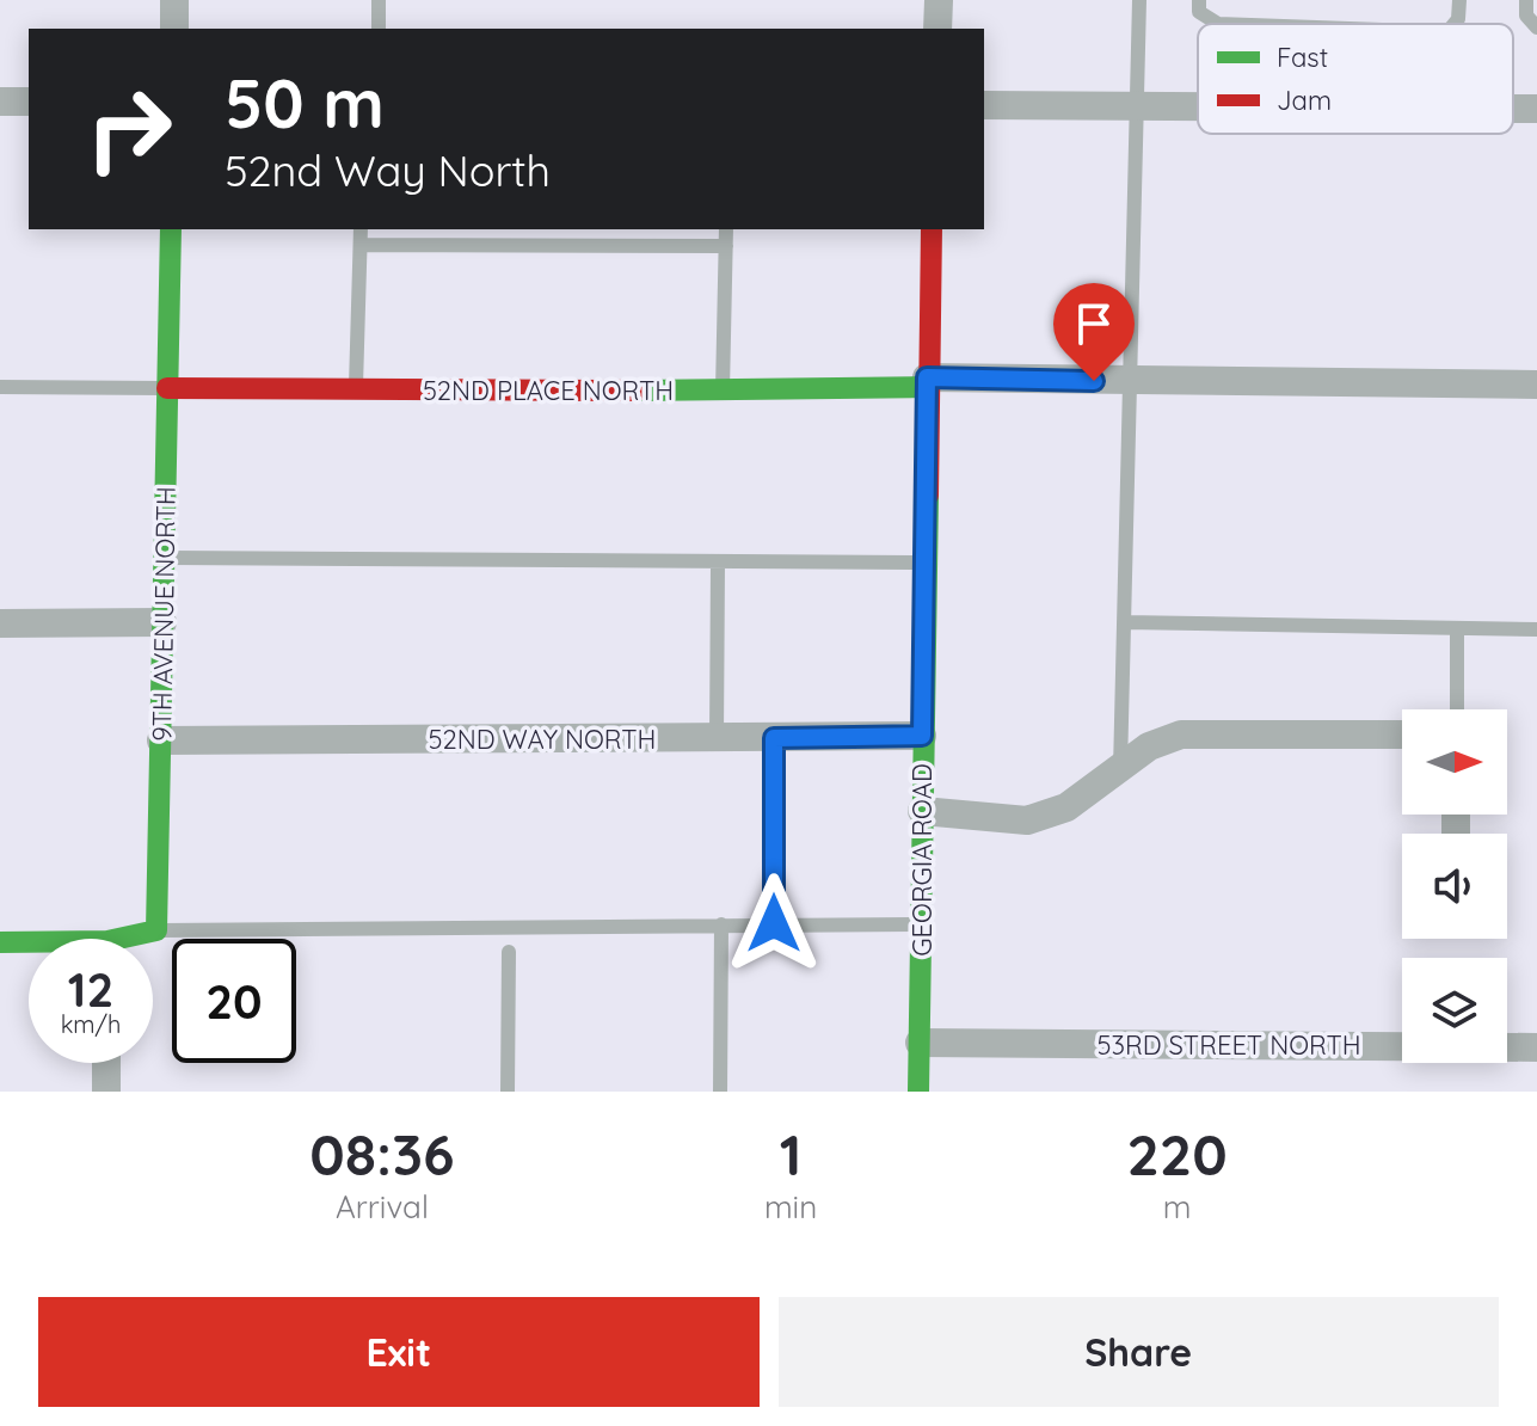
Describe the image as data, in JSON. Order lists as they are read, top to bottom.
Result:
{
  "streets": {
    "street": [
      "52ND PLACE NORTH",
      "9TH AVENUE NORTH",
      "52ND WAY NORTH",
      "GEORGIA ROAD",
      "53RD STREET NORTH"
    ]
  },
  "crossings": [
    ["52ND PLACE NORTH", "9TH AVENUE NORTH"],
    ["52ND PLACE NORTH", "GEORGIA ROAD"],
    ["9TH AVENUE NORTH", "52ND WAY NORTH"],
    ["52ND WAY NORTH", "GEORGIA ROAD"],
    ["GEORGIA ROAD", "53RD STREET NORTH"]
  ],
  "legend": ["Fast", "Jam"],
  "north": "right",
  "page": {
    "turn": ["50 m", "52nd Way North"],
    "speed": "12 km/h",
    "limit": "20",
    "eta": [
      "08:36",
      "Arrival",
      "1",
      "min",
      "220",
      "m"
    ],
    "buttons": ["Exit", "Share"]
  }
}
